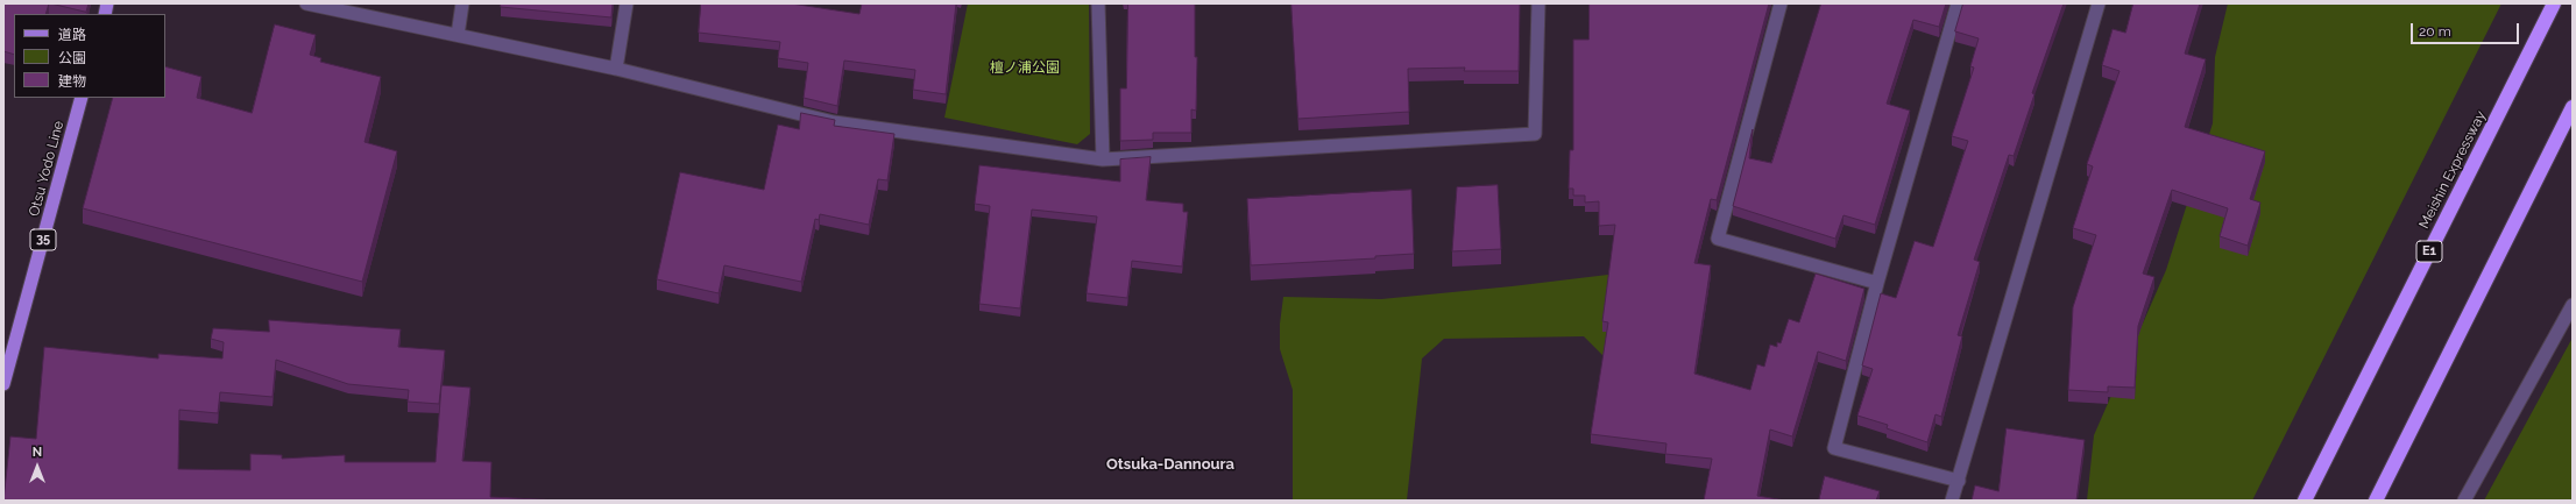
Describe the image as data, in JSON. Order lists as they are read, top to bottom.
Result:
{
  "streets": {
    "highway": ["Meishin Expressway", "E1"],
    "main road": ["Otsu Yodo Line", "35"]
  },
  "districts": ["Otsuka-Dannoura"],
  "parks": ["檀ノ浦公園"],
  "legend": ["道路", "公園", "建物"],
  "scale_bar": "20 m",
  "north": "top"
}
